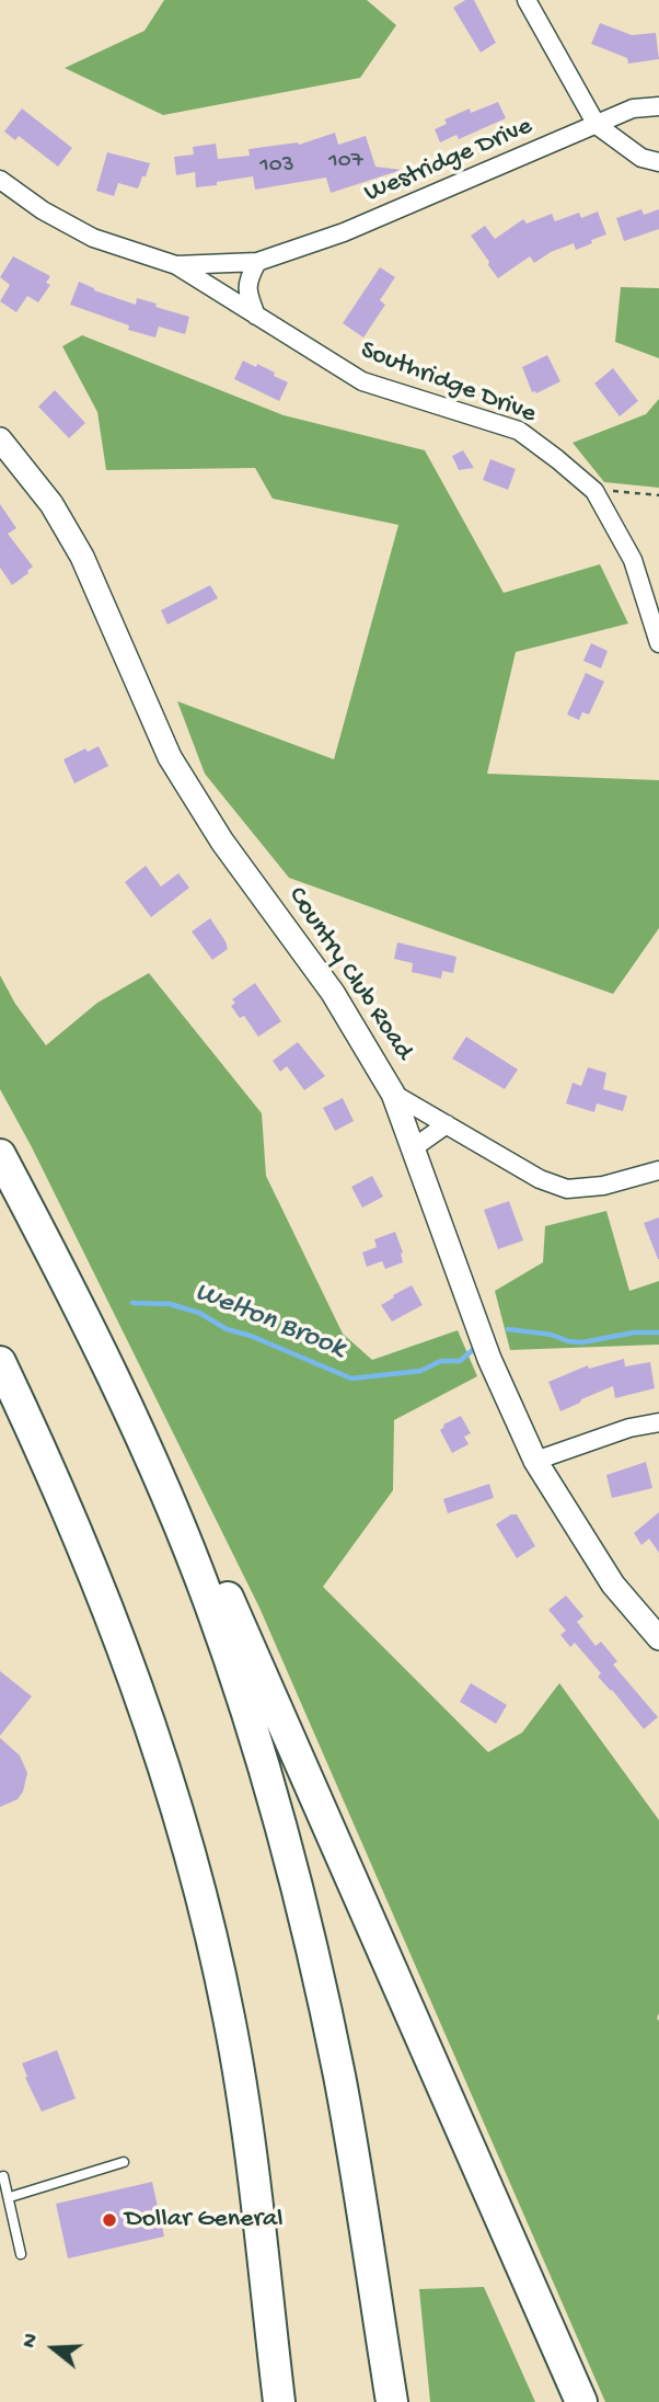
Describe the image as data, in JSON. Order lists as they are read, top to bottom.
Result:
{
  "streets": {
    "street": ["Westridge Drive", "Southridge Drive", "Country Club Road"]
  },
  "crossings": [
    ["Westridge Drive", "Southridge Drive"]
  ],
  "water": ["Welton Brook"],
  "places": ["Dollar General"],
  "house_numbers": ["107", "103"],
  "north": "left"
}
